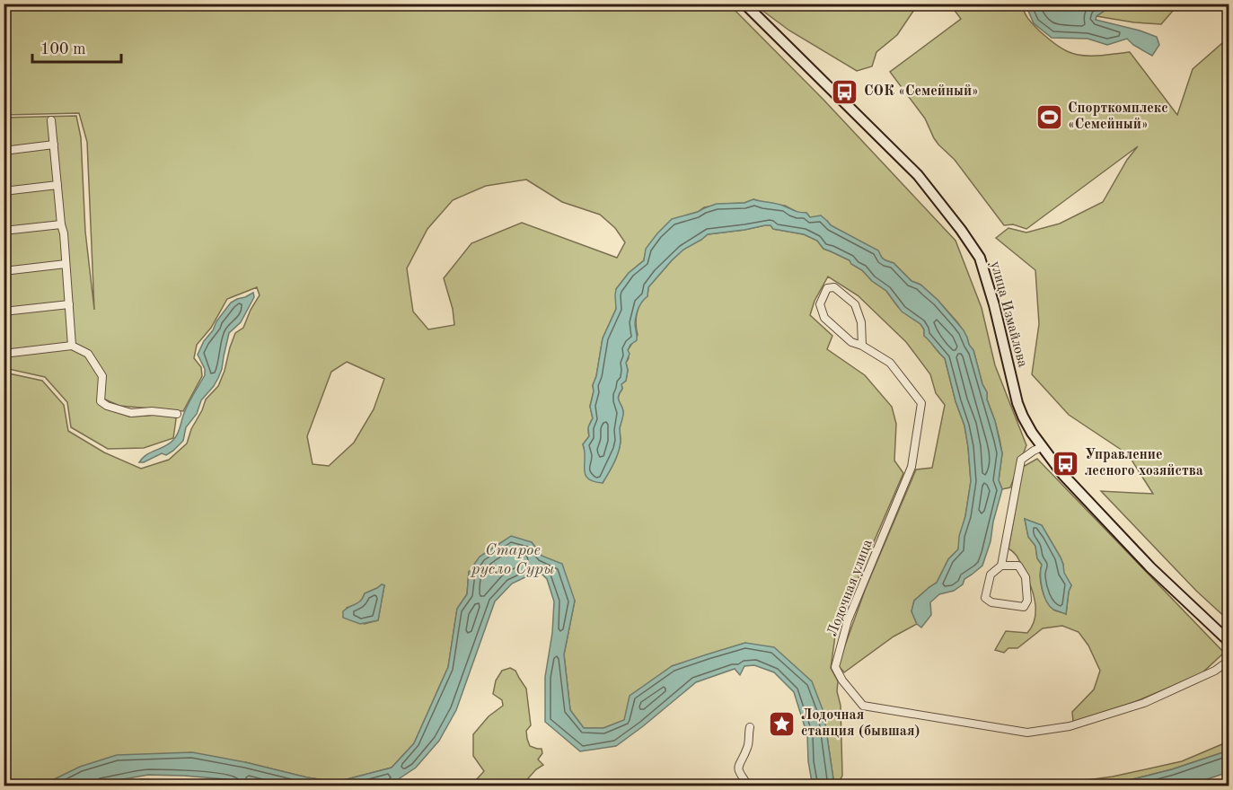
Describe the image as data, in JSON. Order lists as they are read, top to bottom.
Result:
{
  "streets": {
    "main road": ["улица Измайлова"],
    "street": ["Лодочная улица"]
  },
  "water": ["Старое русло Суры"],
  "places": {
    "bus stop": ["СОК «Семейный»", "Управление лесного хозяйства"],
    "sports": ["Спорткомплекс «Семейный»"],
    "place": ["Лодочная станция (бывшая)"]
  },
  "scale_bar": "100 m"
}
